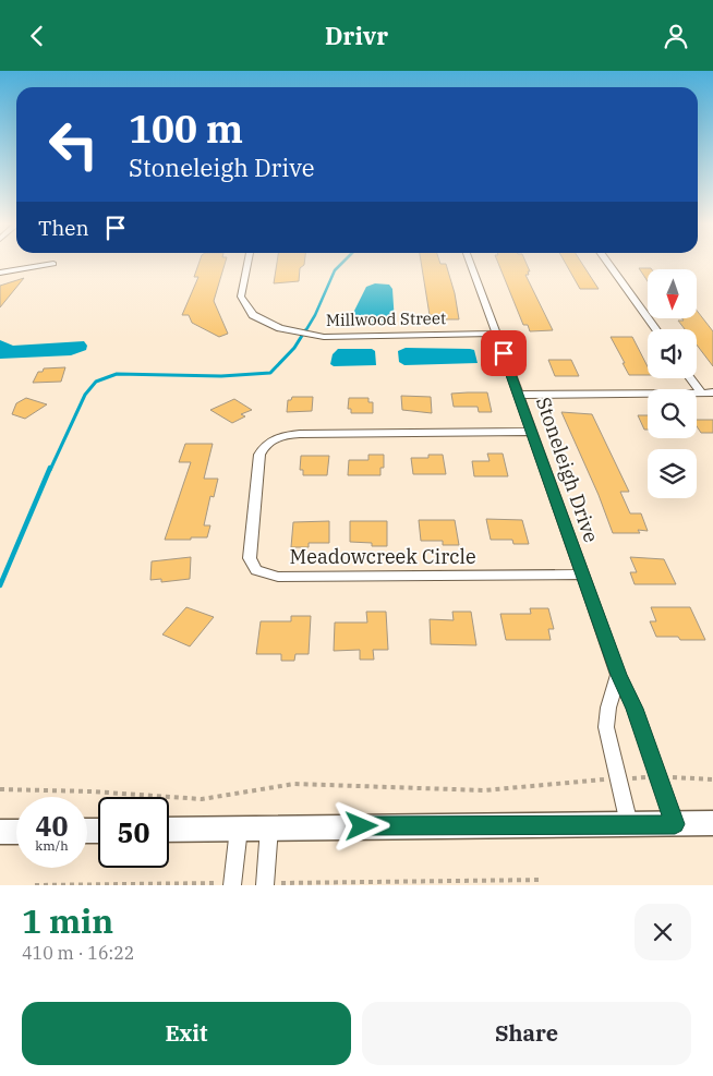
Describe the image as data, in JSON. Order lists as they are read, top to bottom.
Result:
{
  "streets": {
    "street": ["Millwood Street", "Stoneleigh Drive", "Meadowcreek Circle"]
  },
  "crossings": [
    ["Millwood Street", "Stoneleigh Drive"],
    ["Stoneleigh Drive", "Meadowcreek Circle"]
  ],
  "north": "bottom",
  "page": {
    "header": "Drivr",
    "turn": ["100 m", "Stoneleigh Drive"],
    "then": "Then",
    "speed": "40 km/h",
    "limit": "50",
    "heading": ["1 min", "410 m · 16:22"],
    "buttons": ["Exit", "Share"]
  }
}
